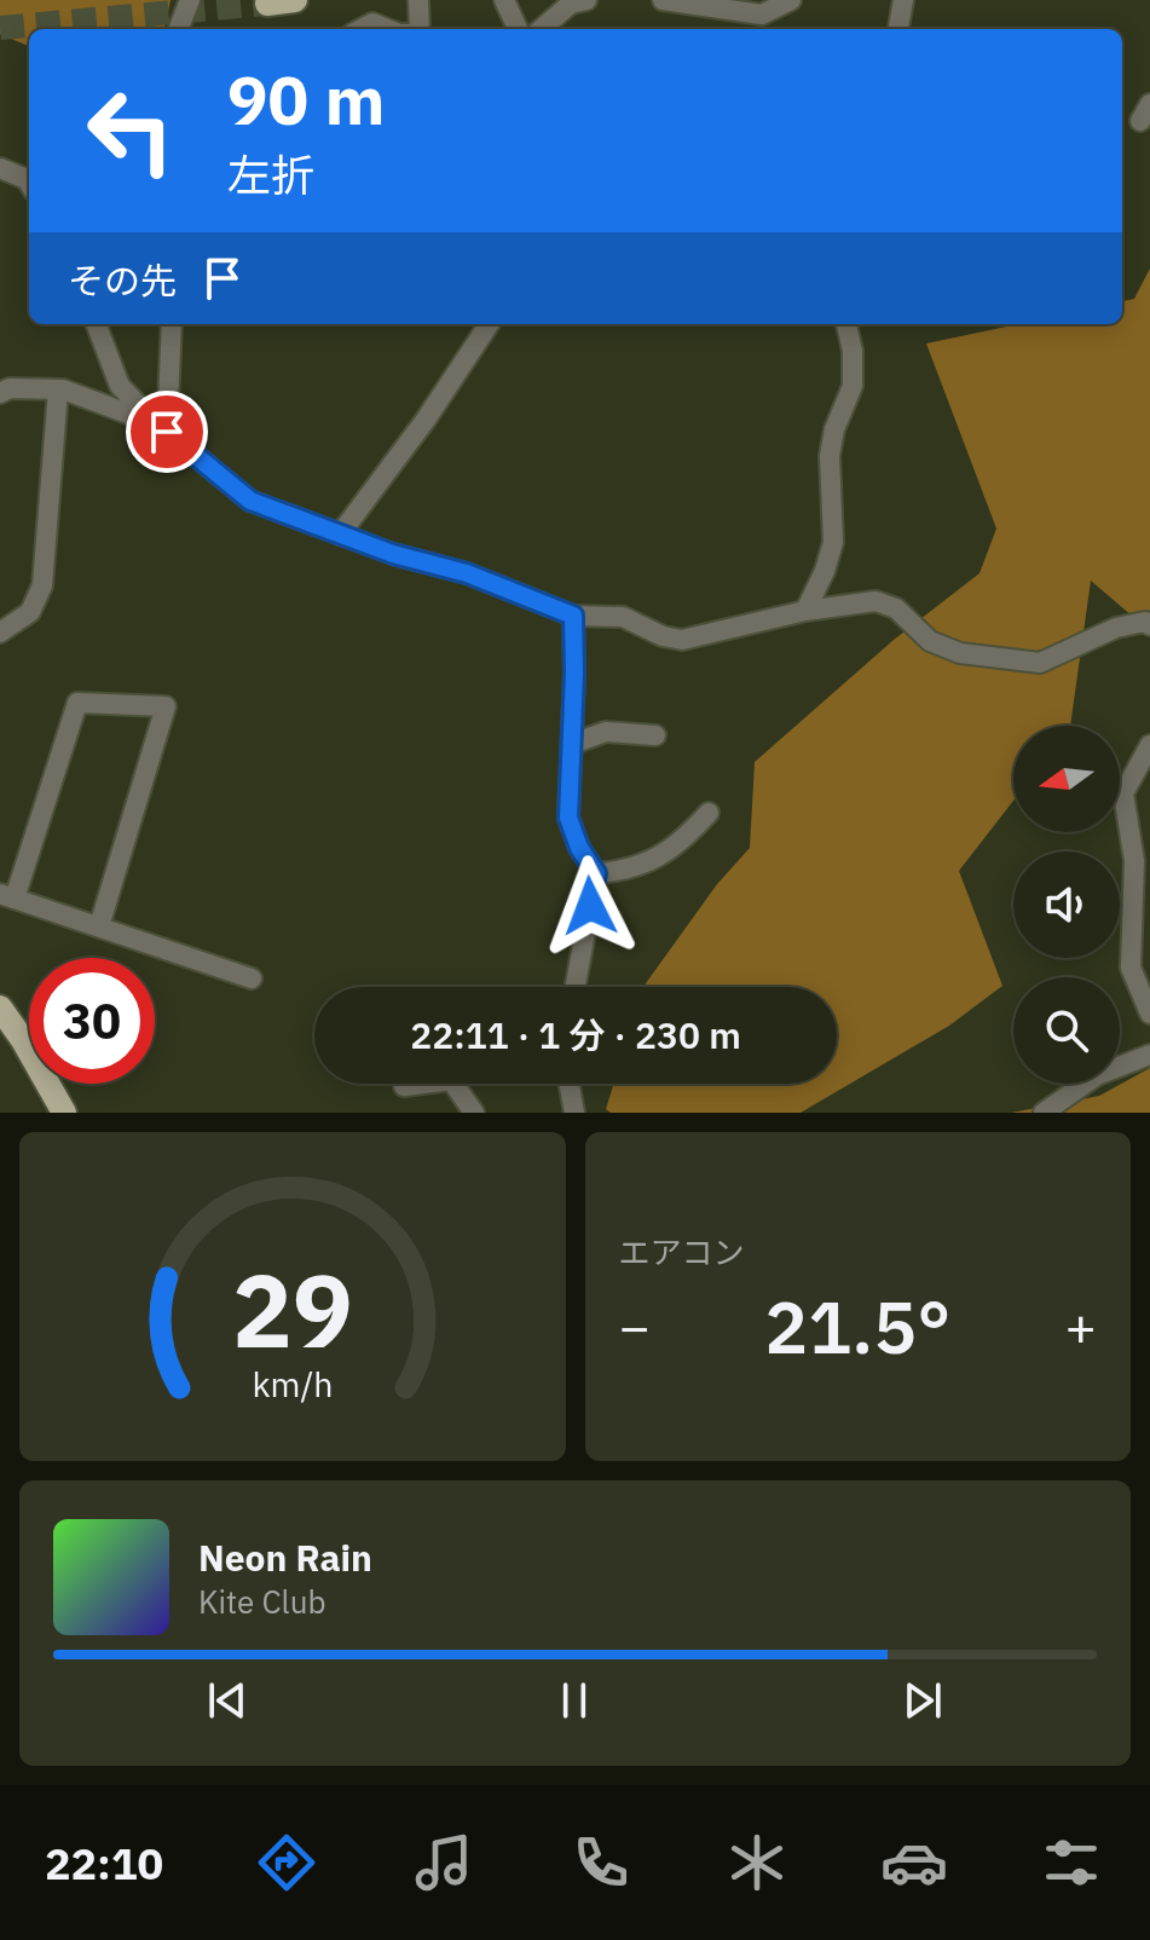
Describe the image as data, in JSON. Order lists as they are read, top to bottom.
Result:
{
  "north": "left",
  "page": {
    "turn": ["90 m", "左折"],
    "then": "その先",
    "limit": "30",
    "trip": "22:11 · 1 分 · 230 m",
    "tile": "エアコン",
    "heat": ["−", "21.5°", "+"],
    "song": ["Neon Rain", "Kite Club"],
    "tabs": "22:10",
    "gauge": ["29", "km/h"]
  }
}
